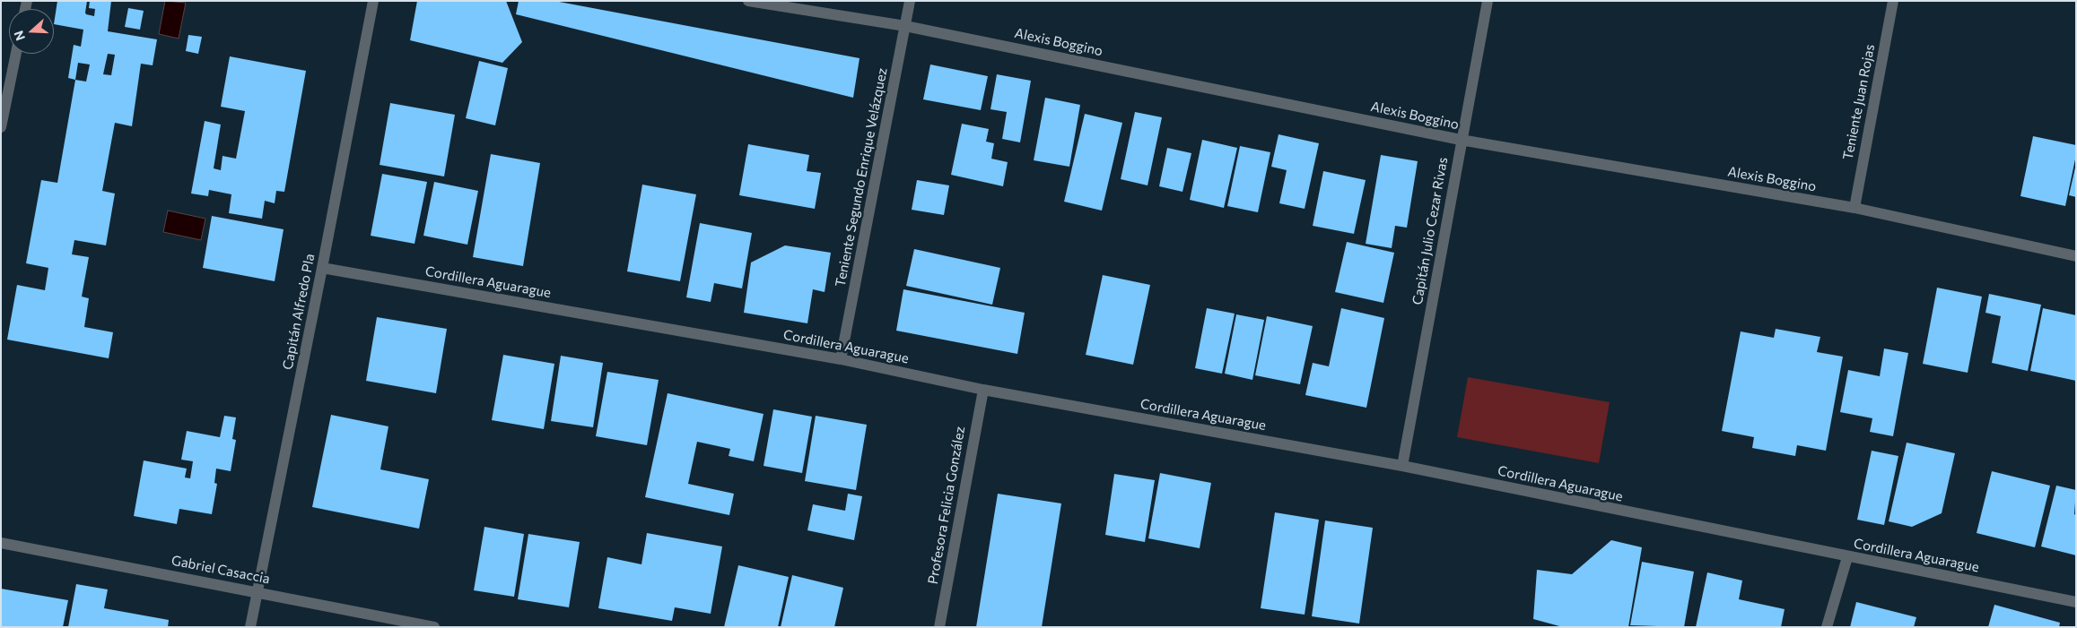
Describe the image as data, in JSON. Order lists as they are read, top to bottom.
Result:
{
  "streets": {
    "street": [
      "Alexis Boggino",
      "Teniente Juan Rojas",
      "Teniente Segundo Enrique Velázquez",
      "Capitán Julio Cezar Rivas",
      "Cordillera Aguarague",
      "Capitán Alfredo Pla",
      "Profesora Felicia González",
      "Gabriel Casaccia"
    ]
  },
  "crossings": [
    ["Alexis Boggino", "Teniente Juan Rojas"],
    ["Alexis Boggino", "Teniente Segundo Enrique Velázquez"],
    ["Alexis Boggino", "Capitán Julio Cezar Rivas"],
    ["Teniente Segundo Enrique Velázquez", "Cordillera Aguarague"],
    ["Capitán Julio Cezar Rivas", "Cordillera Aguarague"],
    ["Cordillera Aguarague", "Capitán Alfredo Pla"],
    ["Cordillera Aguarague", "Profesora Felicia González"],
    ["Capitán Alfredo Pla", "Gabriel Casaccia"]
  ],
  "north": "left"
}
